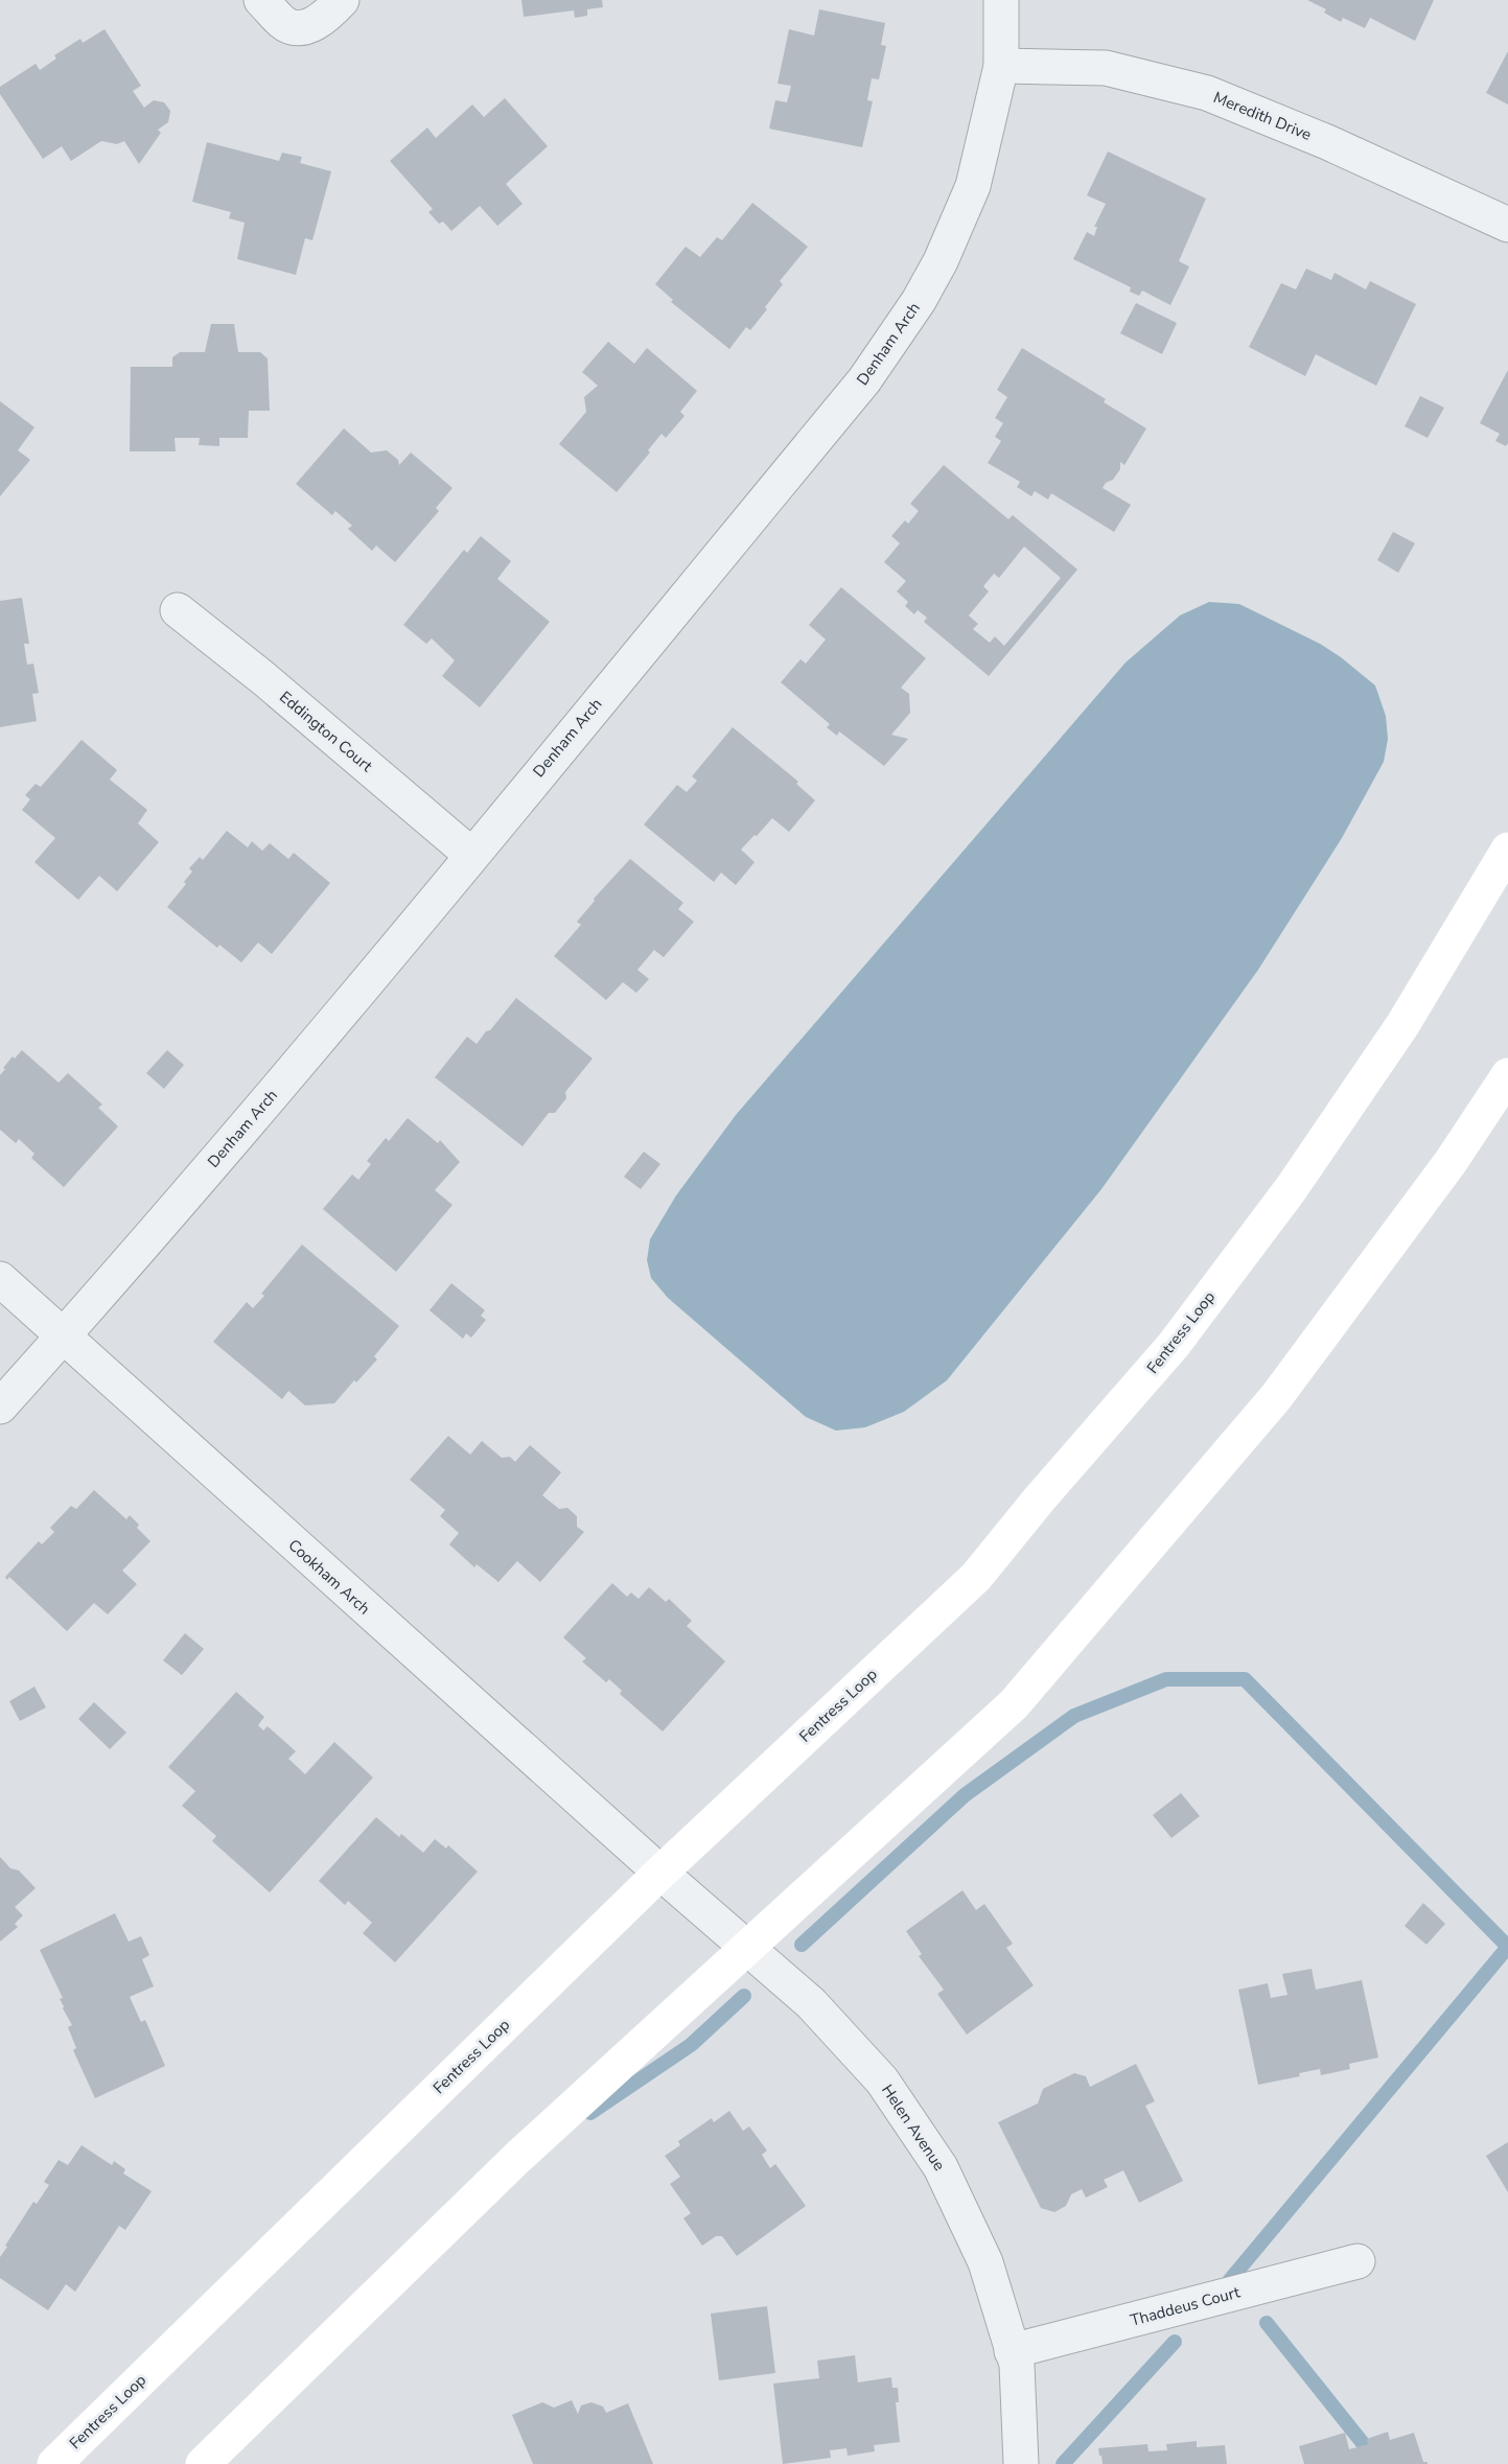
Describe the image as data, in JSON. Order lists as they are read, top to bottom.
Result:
{
  "streets": {
    "street": [
      "Meredith Drive",
      "Denham Arch",
      "Eddington Court",
      "Fentress Loop",
      "Cookham Arch",
      "Helen Avenue",
      "Thaddeus Court"
    ]
  },
  "crossings": [
    ["Meredith Drive", "Denham Arch"],
    ["Denham Arch", "Eddington Court"],
    ["Denham Arch", "Cookham Arch"],
    ["Fentress Loop", "Cookham Arch"],
    ["Fentress Loop", "Helen Avenue"],
    ["Cookham Arch", "Helen Avenue"],
    ["Helen Avenue", "Thaddeus Court"]
  ]
}
